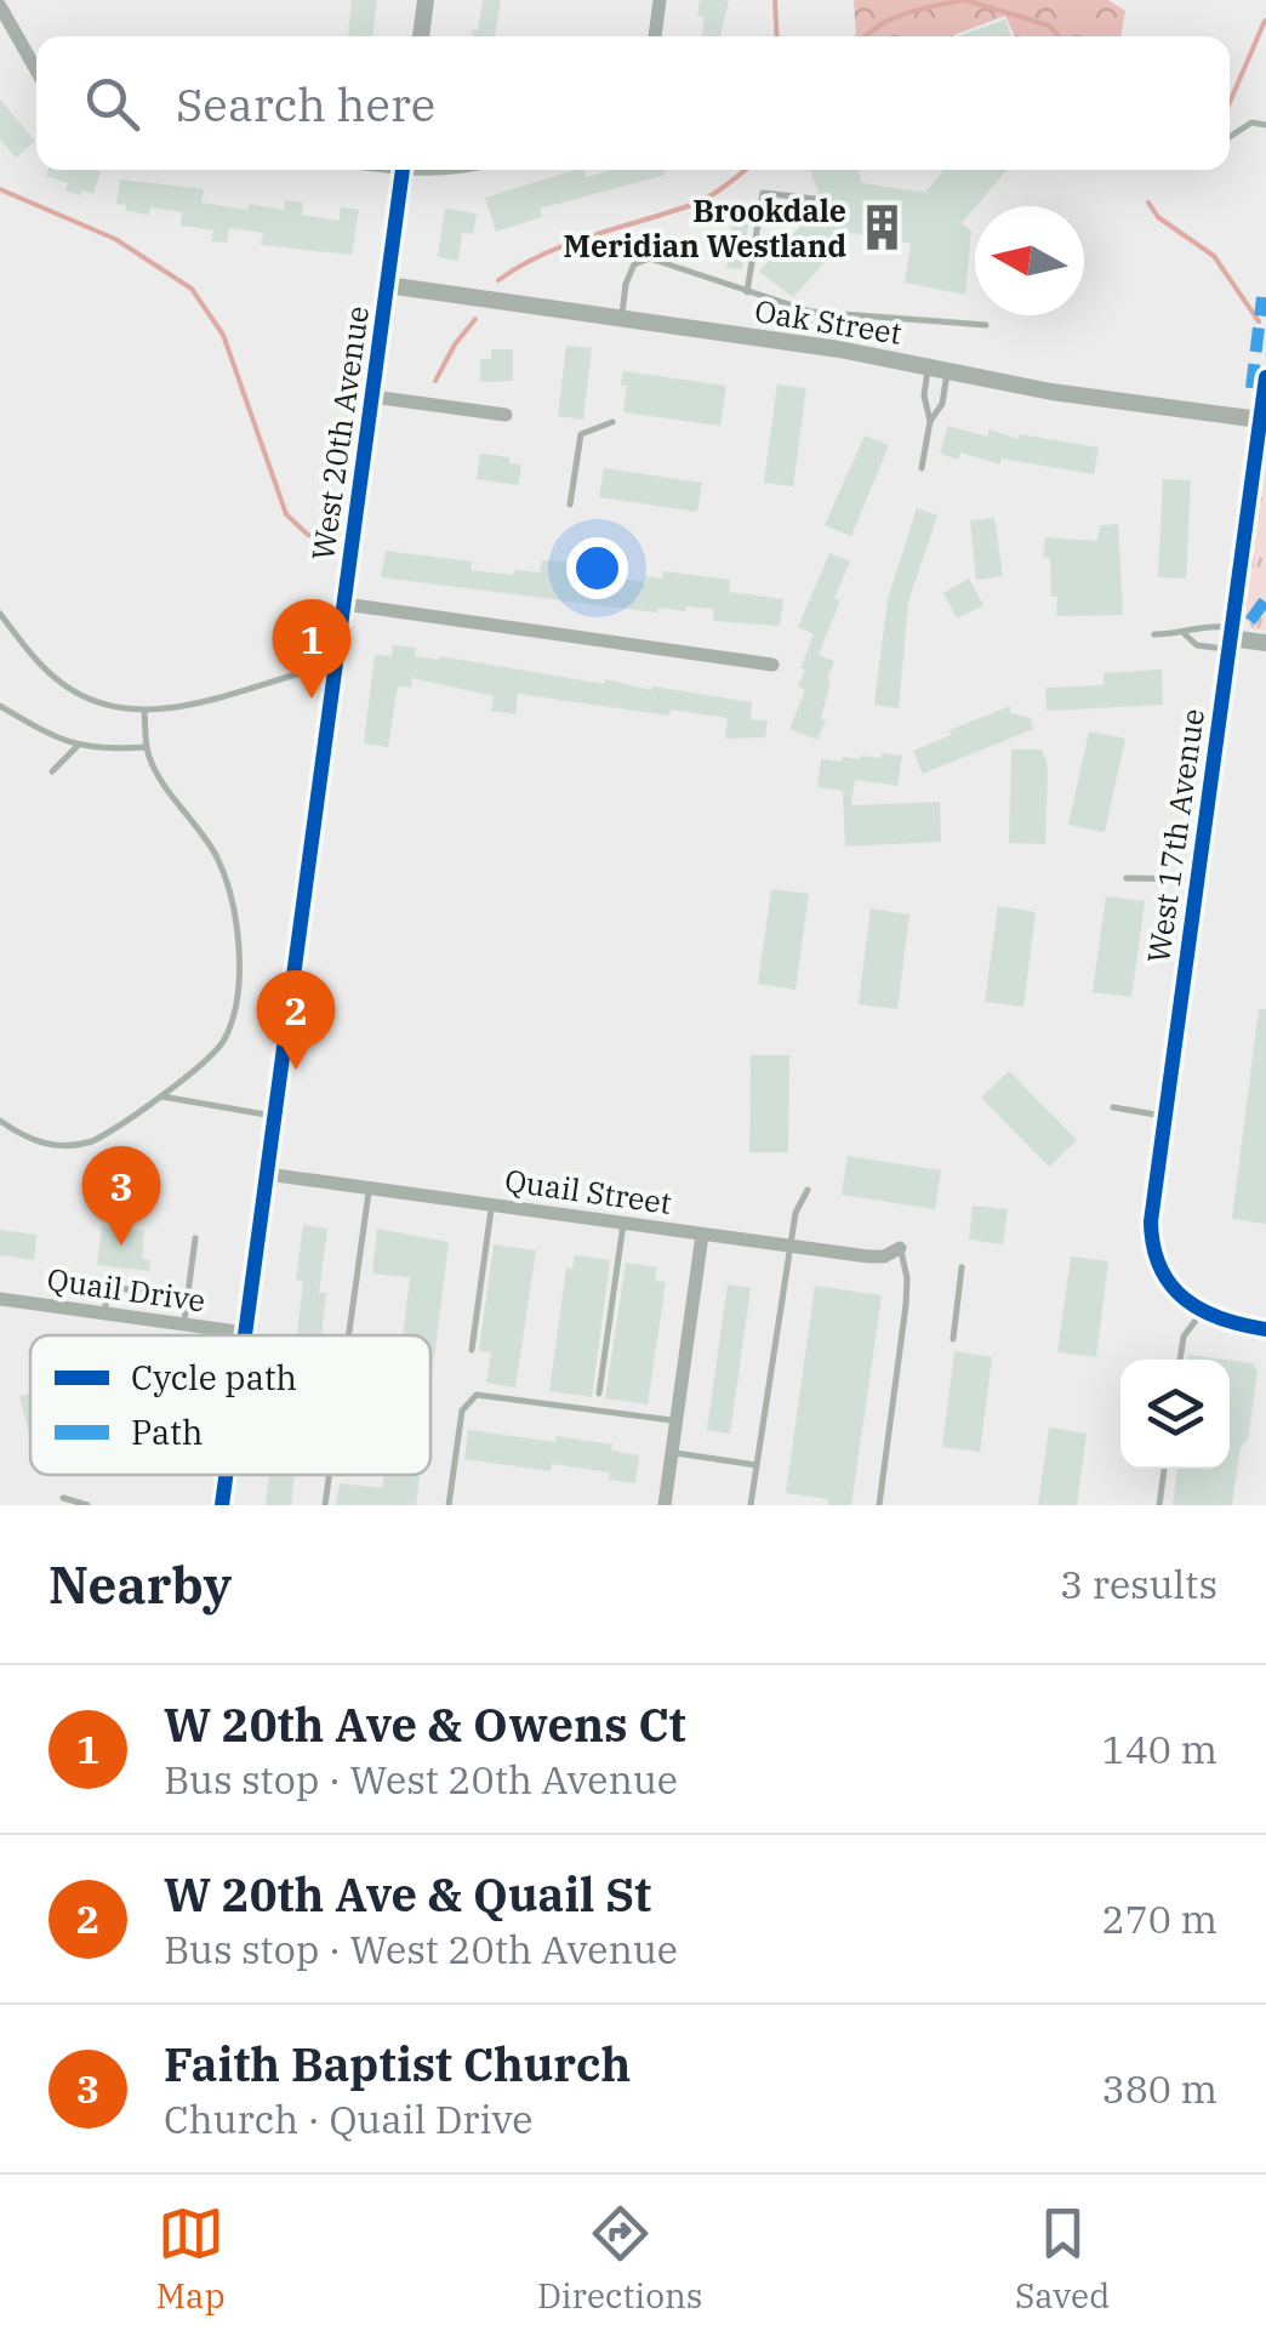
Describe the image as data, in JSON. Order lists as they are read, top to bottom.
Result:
{
  "streets": {
    "street": [
      "Oak Street",
      "West 20th Avenue",
      "West 17th Avenue",
      "Quail Street",
      "Quail Drive"
    ]
  },
  "crossings": [
    ["Oak Street", "West 20th Avenue"],
    ["Oak Street", "West 17th Avenue"],
    ["West 20th Avenue", "Quail Street"],
    ["West 20th Avenue", "Quail Drive"]
  ],
  "places": {
    "building": ["Brookdale Meridian Westland"]
  },
  "legend": ["Cycle path", "Path"],
  "north": "left",
  "page": {
    "search": "Search here",
    "pins": ["1", "2", "3"],
    "heading": ["Nearby", "3 results"],
    "list": [
      {
        "mark": "1",
        "name": "W 20th Ave & Owens Ct",
        "note": "Bus stop · West 20th Avenue",
        "value": "140 m"
      },
      {
        "mark": "2",
        "name": "W 20th Ave & Quail St",
        "note": "Bus stop · West 20th Avenue",
        "value": "270 m"
      },
      {
        "mark": "3",
        "name": "Faith Baptist Church",
        "note": "Church · Quail Drive",
        "value": "380 m"
      }
    ],
    "nav": ["Map", "Directions", "Saved"]
  }
}
